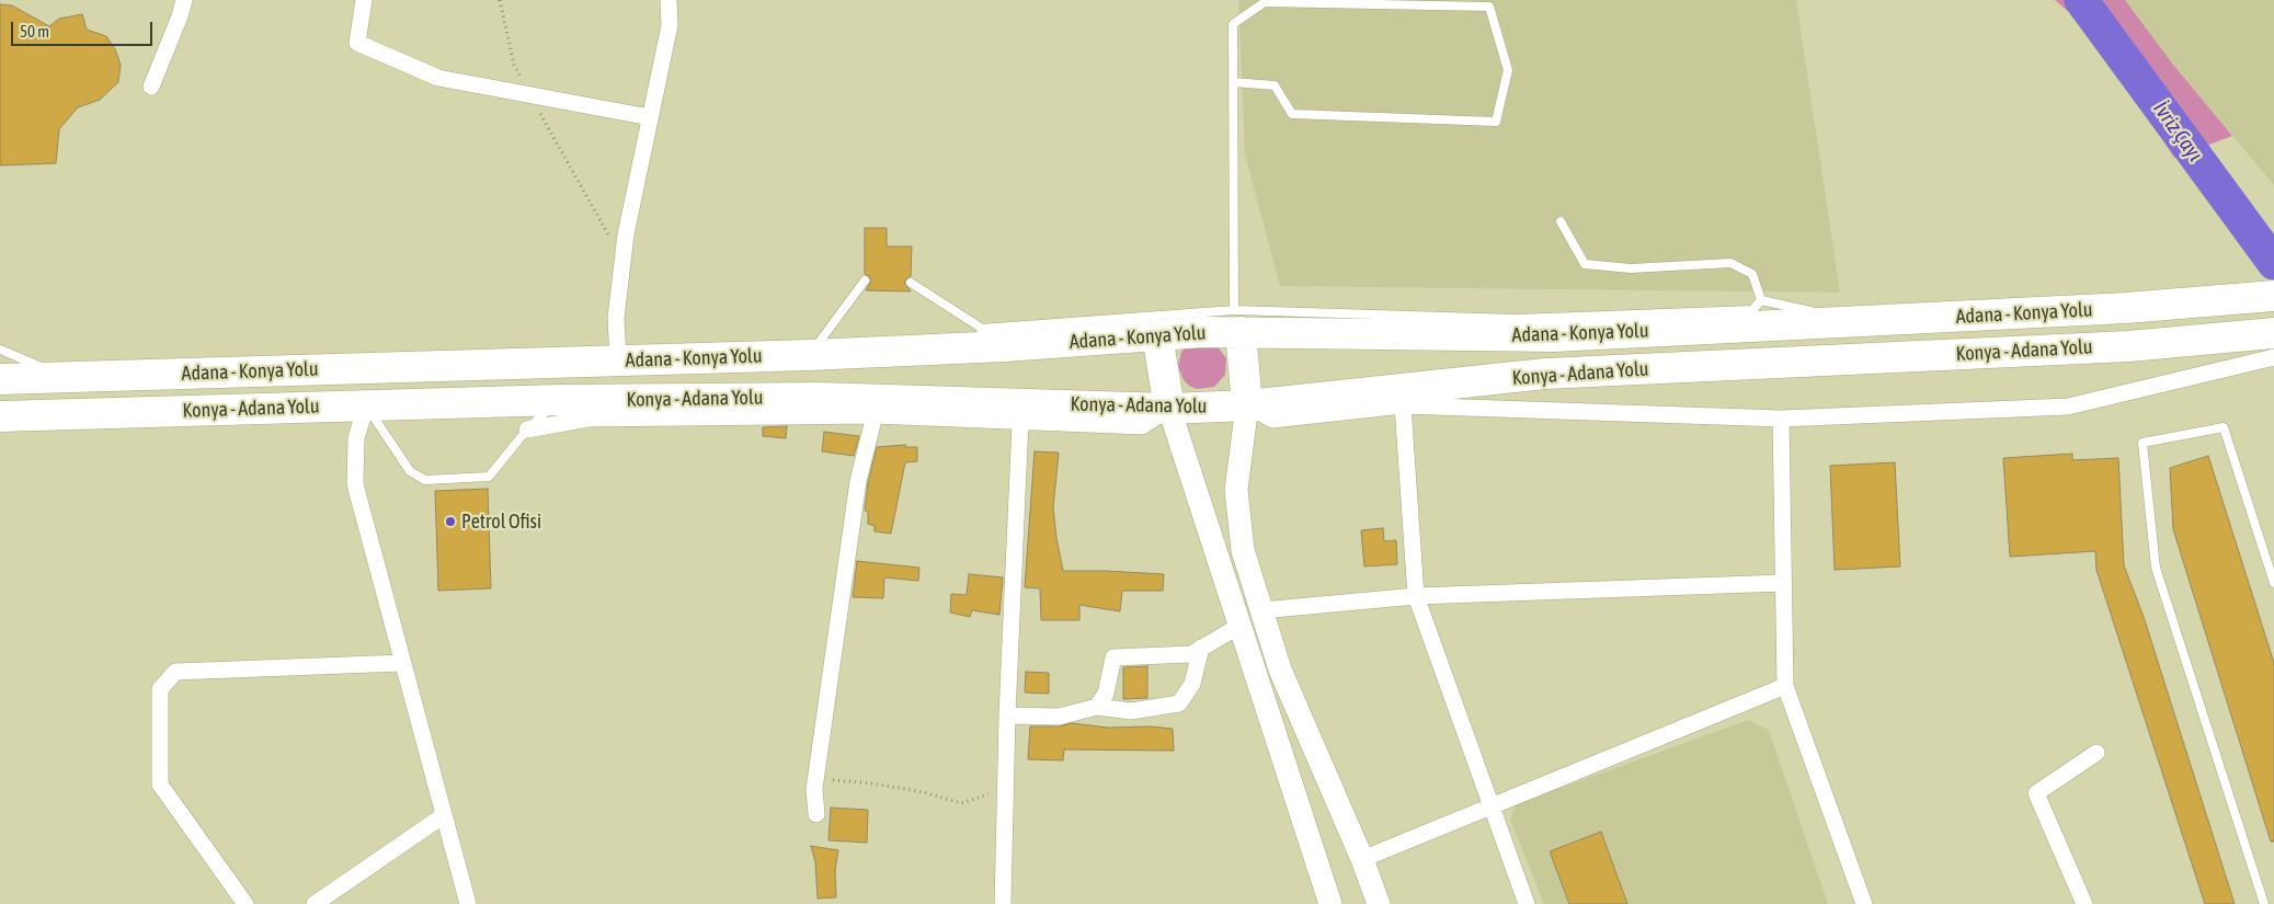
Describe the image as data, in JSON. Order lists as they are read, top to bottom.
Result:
{
  "streets": {
    "highway": ["Adana - Konya Yolu", "Konya - Adana Yolu"]
  },
  "water": ["İvriz Çayı"],
  "places": ["Petrol Ofisi"],
  "scale_bar": "50 m"
}
